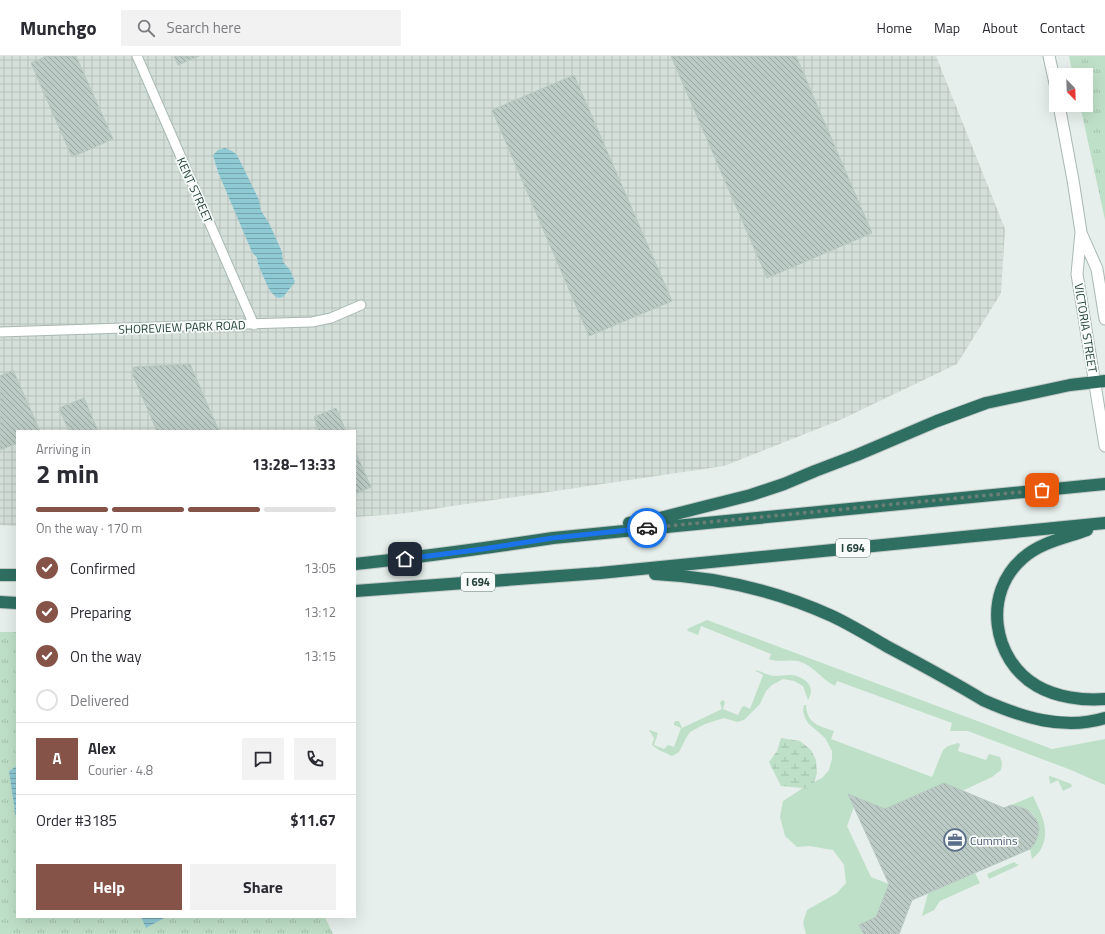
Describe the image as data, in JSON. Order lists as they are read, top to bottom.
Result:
{
  "streets": {
    "highway": ["I 694"],
    "street": ["KENT STREET", "SHOREVIEW PARK ROAD", "VICTORIA STREET"]
  },
  "crossings": [
    ["KENT STREET", "SHOREVIEW PARK ROAD"]
  ],
  "places": {
    "office": ["Cummins"]
  },
  "north": "bottom right",
  "page": {
    "header": "Munchgo",
    "search": "Search here",
    "nav": [
      "Home",
      "Map",
      "About",
      "Contact"
    ],
    "heading": ["2 min", "Arriving in", "13:28–13:33"],
    "panel": [
      "Alex",
      "Courier · 4.8",
      "Order #3185",
      "$11.67"
    ],
    "bar": "On the way · 170 m",
    "list": [
      ["Confirmed", "13:05"],
      ["Preparing", "13:12"],
      ["On the way", "13:15"],
      "Delivered"
    ],
    "round": "A",
    "buttons": ["Help", "Share"]
  }
}
